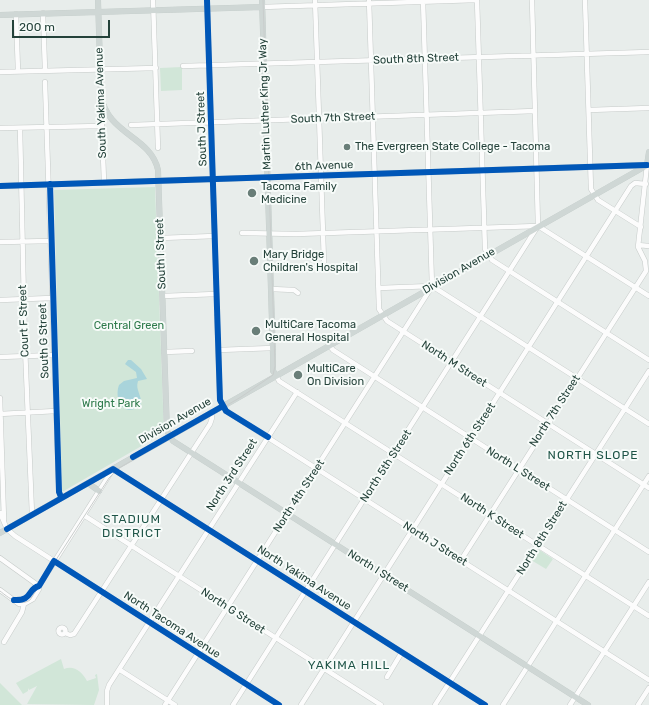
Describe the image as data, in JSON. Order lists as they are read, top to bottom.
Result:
{
  "streets": {
    "main road": [
      "South Yakima Avenue",
      "Martin Luther King Jr Way",
      "6th Avenue",
      "South I Street",
      "Division Avenue",
      "North I Street"
    ],
    "street": [
      "South 8th Street",
      "South 7th Street",
      "South J Street",
      "Court F Street",
      "South G Street",
      "North M Street",
      "North 7th Street",
      "North 6th Street",
      "North 5th Street",
      "North L Street",
      "North 3rd Street",
      "North 4th Street",
      "North K Street",
      "North 8th Street",
      "North J Street",
      "North Yakima Avenue",
      "North G Street",
      "North Tacoma Avenue"
    ]
  },
  "crossings": [
    ["South 8th Street", "Martin Luther King Jr Way"],
    ["South 8th Street", "South J Street"],
    ["South Yakima Avenue", "6th Avenue"],
    ["South Yakima Avenue", "South I Street"],
    ["Martin Luther King Jr Way", "South 7th Street"],
    ["Martin Luther King Jr Way", "6th Avenue"],
    ["Martin Luther King Jr Way", "Division Avenue"],
    ["Martin Luther King Jr Way", "North K Street"],
    ["South 7th Street", "South J Street"],
    ["South J Street", "6th Avenue"],
    ["6th Avenue", "South I Street"],
    ["6th Avenue", "Division Avenue"],
    ["6th Avenue", "Court F Street"],
    ["6th Avenue", "South G Street"],
    ["South I Street", "Division Avenue"],
    ["South I Street", "North I Street"],
    ["Division Avenue", "Court F Street"],
    ["Division Avenue", "South G Street"],
    ["Division Avenue", "North M Street"],
    ["Division Avenue", "North 5th Street"],
    ["Division Avenue", "North L Street"],
    ["Division Avenue", "North 4th Street"],
    ["Division Avenue", "North K Street"],
    ["Division Avenue", "North J Street"],
    ["Division Avenue", "North I Street"],
    ["Division Avenue", "North Yakima Avenue"],
    ["Division Avenue", "North Tacoma Avenue"],
    ["North M Street", "North 7th Street"],
    ["North M Street", "North 6th Street"],
    ["North M Street", "North 5th Street"],
    ["North M Street", "North 4th Street"],
    ["North M Street", "North 8th Street"],
    ["North 7th Street", "North L Street"],
    ["North 7th Street", "North K Street"],
    ["North 7th Street", "North J Street"],
    ["North 6th Street", "North L Street"],
    ["North 6th Street", "North K Street"],
    ["North 6th Street", "North J Street"],
    ["North 6th Street", "North I Street"],
    ["North 6th Street", "North Yakima Avenue"],
    ["North 6th Street", "North G Street"],
    ["North 5th Street", "North L Street"],
    ["North 5th Street", "North K Street"],
    ["North 5th Street", "North J Street"],
    ["North 5th Street", "North I Street"],
    ["North 5th Street", "North Yakima Avenue"],
    ["North 5th Street", "North G Street"],
    ["North 5th Street", "North Tacoma Avenue"],
    ["North L Street", "North 4th Street"],
    ["North L Street", "North 8th Street"],
    ["North 3rd Street", "North K Street"],
    ["North 3rd Street", "North J Street"],
    ["North 3rd Street", "North I Street"],
    ["North 3rd Street", "North Yakima Avenue"],
    ["North 3rd Street", "North G Street"],
    ["North 3rd Street", "North Tacoma Avenue"],
    ["North 4th Street", "North K Street"],
    ["North 4th Street", "North J Street"],
    ["North 4th Street", "North I Street"],
    ["North 4th Street", "North Yakima Avenue"],
    ["North 4th Street", "North G Street"],
    ["North 4th Street", "North Tacoma Avenue"],
    ["North K Street", "North 8th Street"],
    ["North 8th Street", "North J Street"],
    ["North 8th Street", "North I Street"],
    ["North 8th Street", "North Yakima Avenue"]
  ],
  "districts": ["NORTH SLOPE", "STADIUM DISTRICT", "YAKIMA HILL"],
  "parks": ["Central Green", "Wright Park"],
  "places": [
    "The Evergreen State College - Tacoma",
    "Tacoma Family Medicine",
    "Mary Bridge Children's Hospital",
    "MultiCare Tacoma General Hospital",
    "MultiCare On Division"
  ],
  "scale_bar": "200 m"
}
